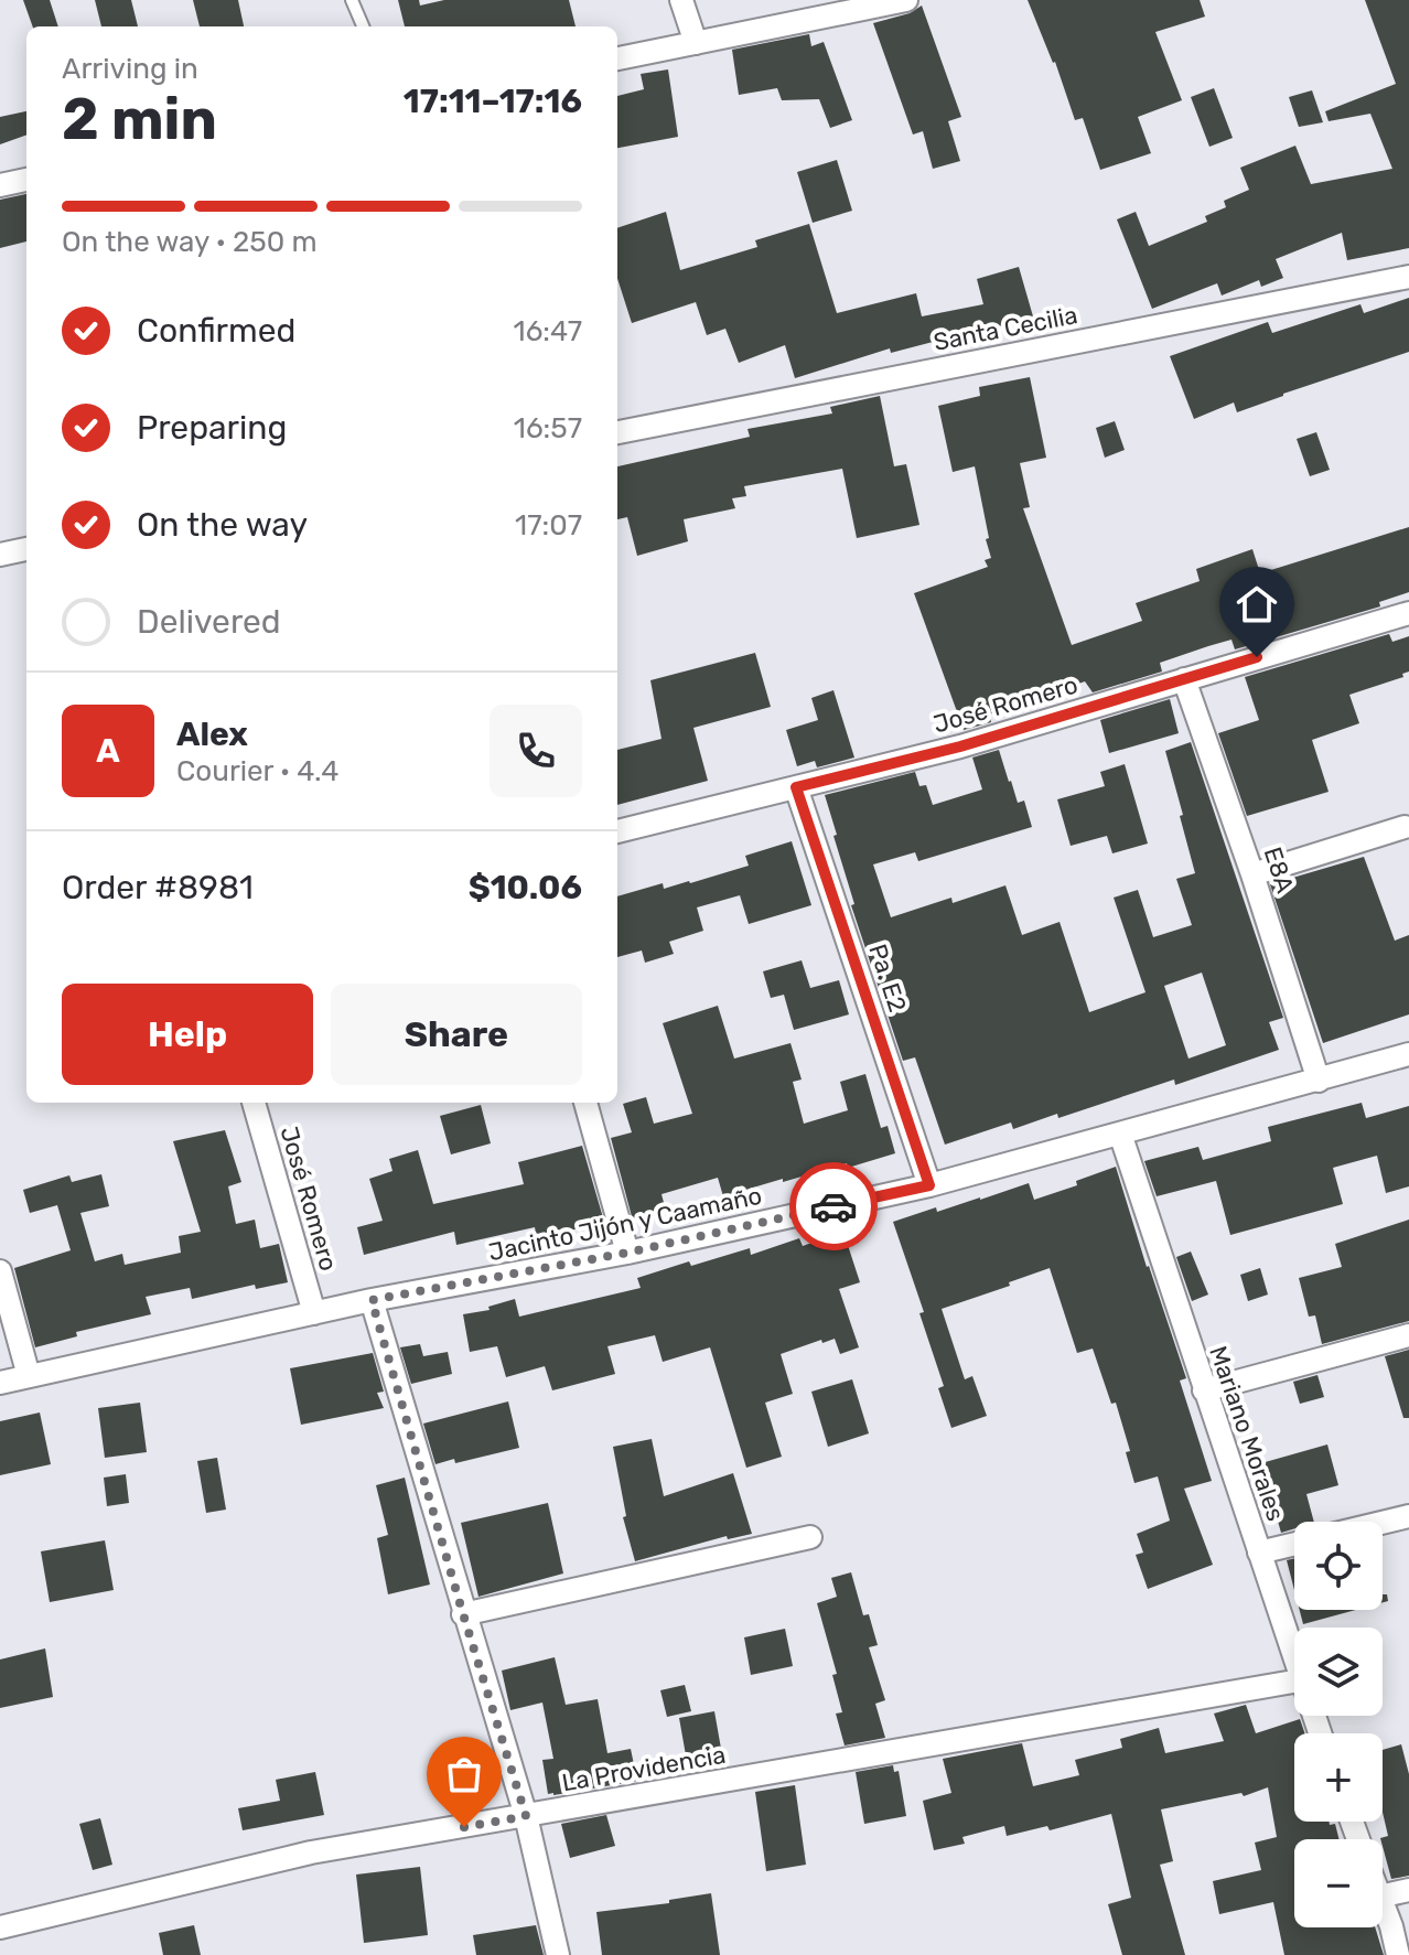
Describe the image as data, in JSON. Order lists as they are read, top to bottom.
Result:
{
  "streets": {
    "street": [
      "Santa Cecilia",
      "José Romero",
      "E8A",
      "Pa. E2",
      "Jacinto Jijón y Caamaño",
      "Mariano Morales",
      "La Providencia"
    ]
  },
  "crossings": [
    ["José Romero", "E8A"],
    ["José Romero", "Pa. E2"],
    ["José Romero", "Jacinto Jijón y Caamaño"],
    ["E8A", "Jacinto Jijón y Caamaño"],
    ["Pa. E2", "Jacinto Jijón y Caamaño"],
    ["Jacinto Jijón y Caamaño", "Mariano Morales"]
  ],
  "page": {
    "heading": ["2 min", "Arriving in", "17:11–17:16"],
    "panel": [
      "Alex",
      "Courier · 4.4",
      "Order #8981",
      "$10.06"
    ],
    "bar": "On the way · 250 m",
    "list": [
      ["Confirmed", "16:47"],
      ["Preparing", "16:57"],
      ["On the way", "17:07"],
      "Delivered"
    ],
    "round": "A",
    "buttons": ["Help", "Share"],
    "map_buttons": ["+", "−"]
  }
}
